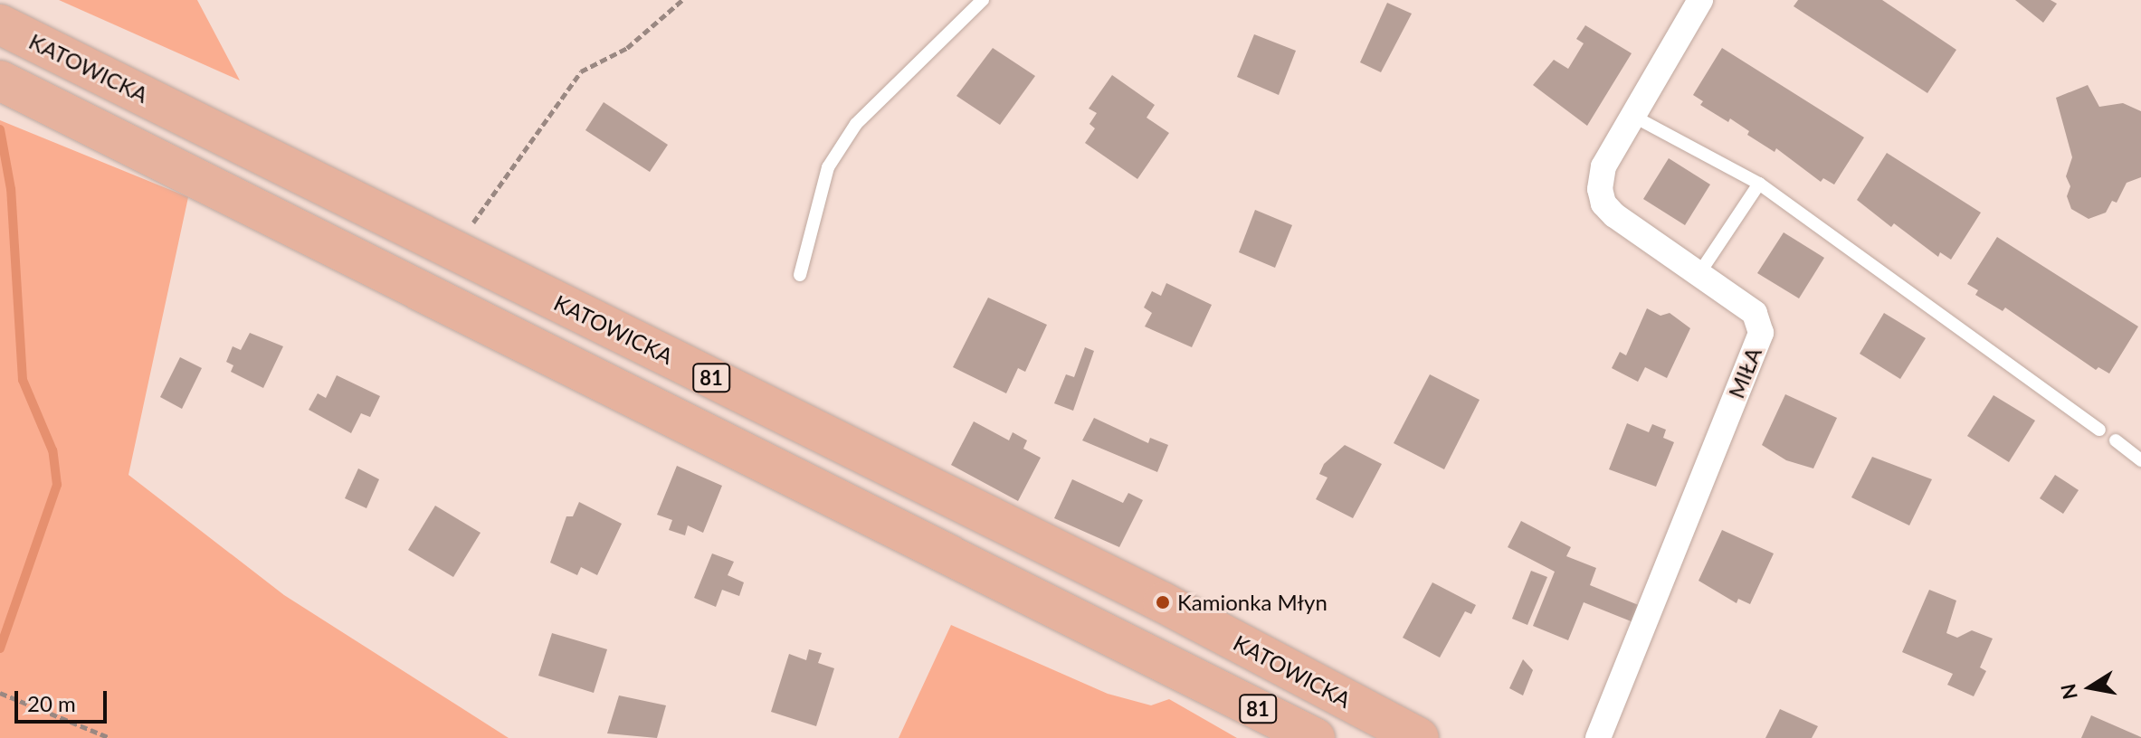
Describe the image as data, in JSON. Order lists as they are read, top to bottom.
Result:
{
  "streets": {
    "main road": ["KATOWICKA", "81"],
    "street": ["MIŁA"]
  },
  "places": ["Kamionka Młyn"],
  "scale_bar": "20 m",
  "north": "left"
}
